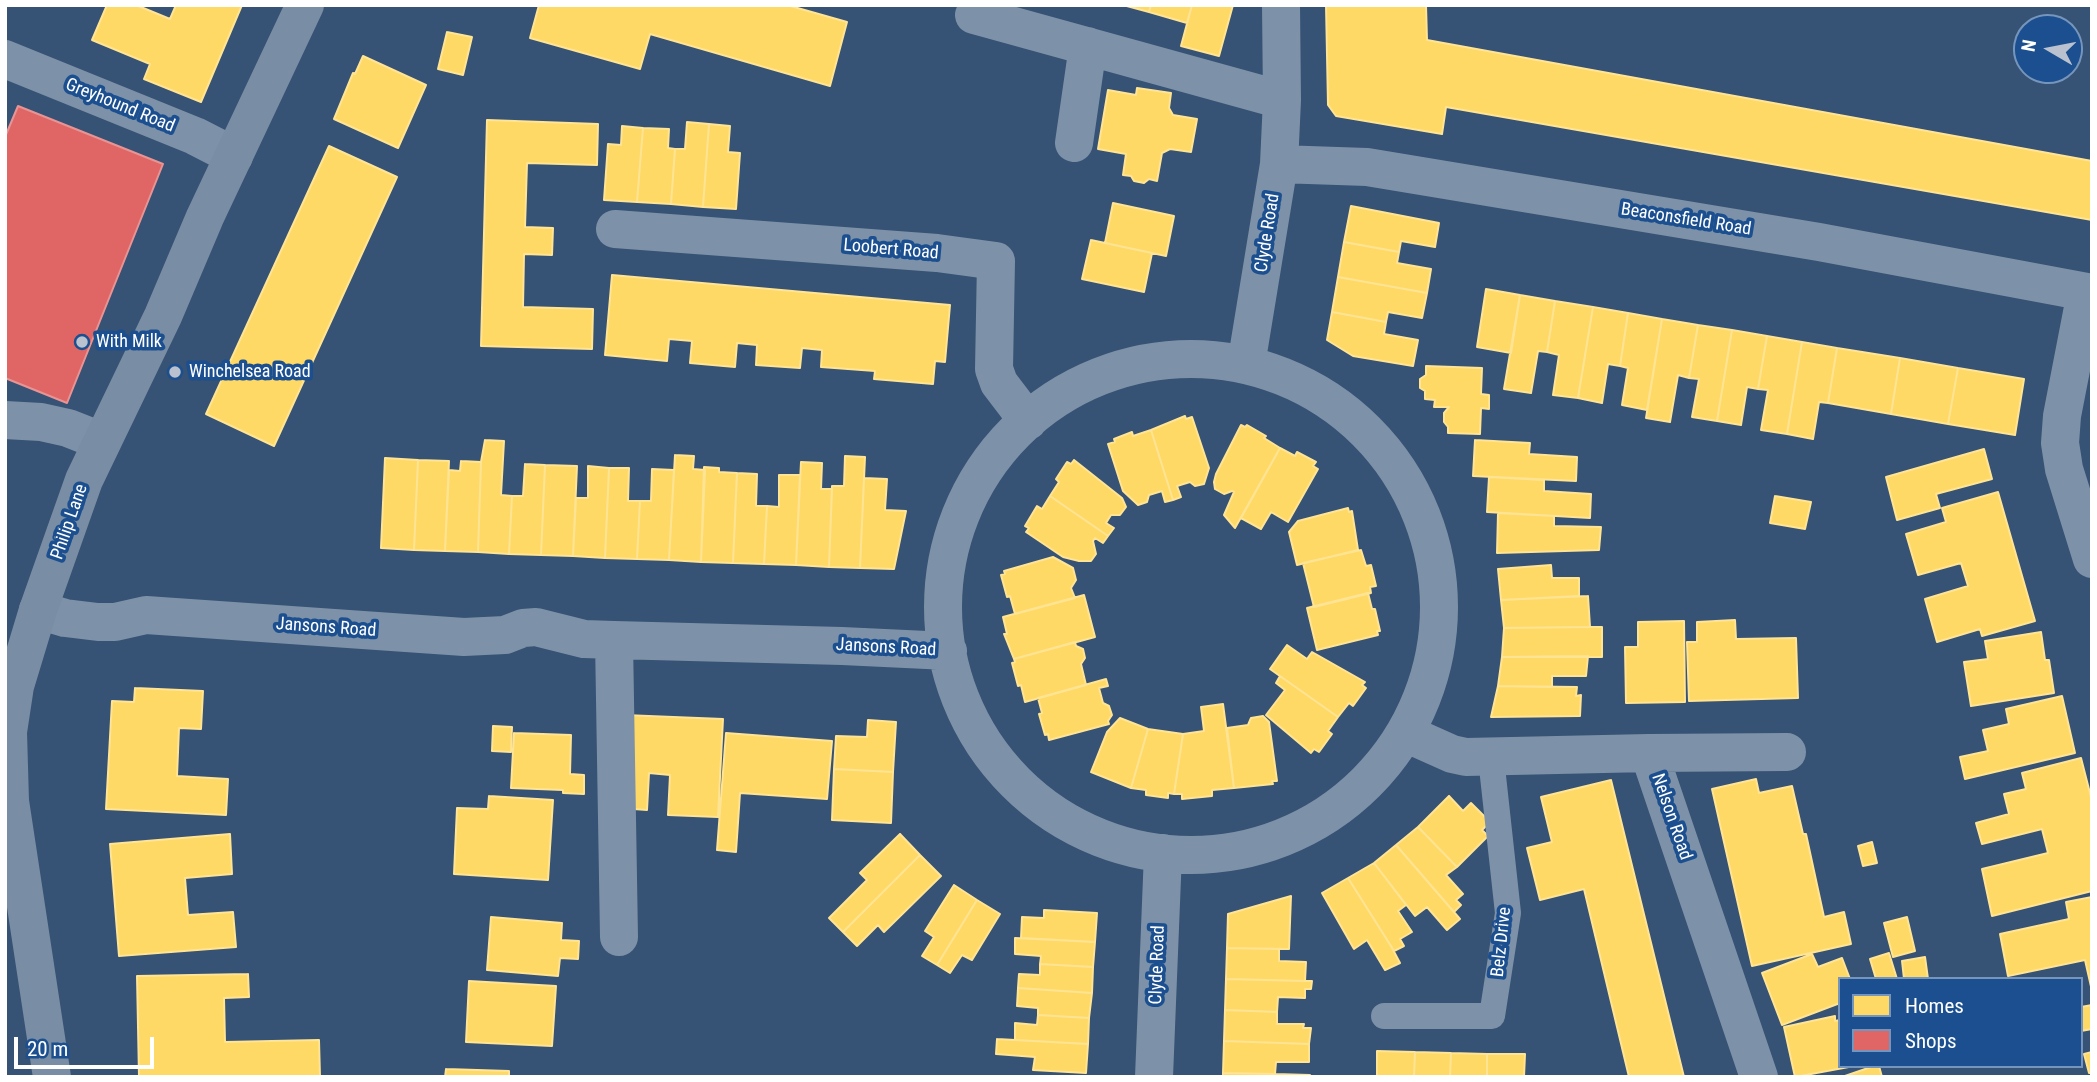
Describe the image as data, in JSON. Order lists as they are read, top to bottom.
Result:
{
  "streets": {
    "main road": ["Philip Lane"],
    "street": [
      "Greyhound Road",
      "Beaconsfield Road",
      "Clyde Road",
      "Loobert Road",
      "Jansons Road",
      "Nelson Road"
    ],
    "lane": ["Belz Drive"]
  },
  "crossings": [
    ["Greyhound Road", "Philip Lane"],
    ["Beaconsfield Road", "Clyde Road"],
    ["Philip Lane", "Jansons Road"],
    ["Nelson Road", "Belz Drive"]
  ],
  "places": ["With Milk", "Winchelsea Road"],
  "legend": ["Homes", "Shops"],
  "scale_bar": "20 m",
  "north": "left"
}
